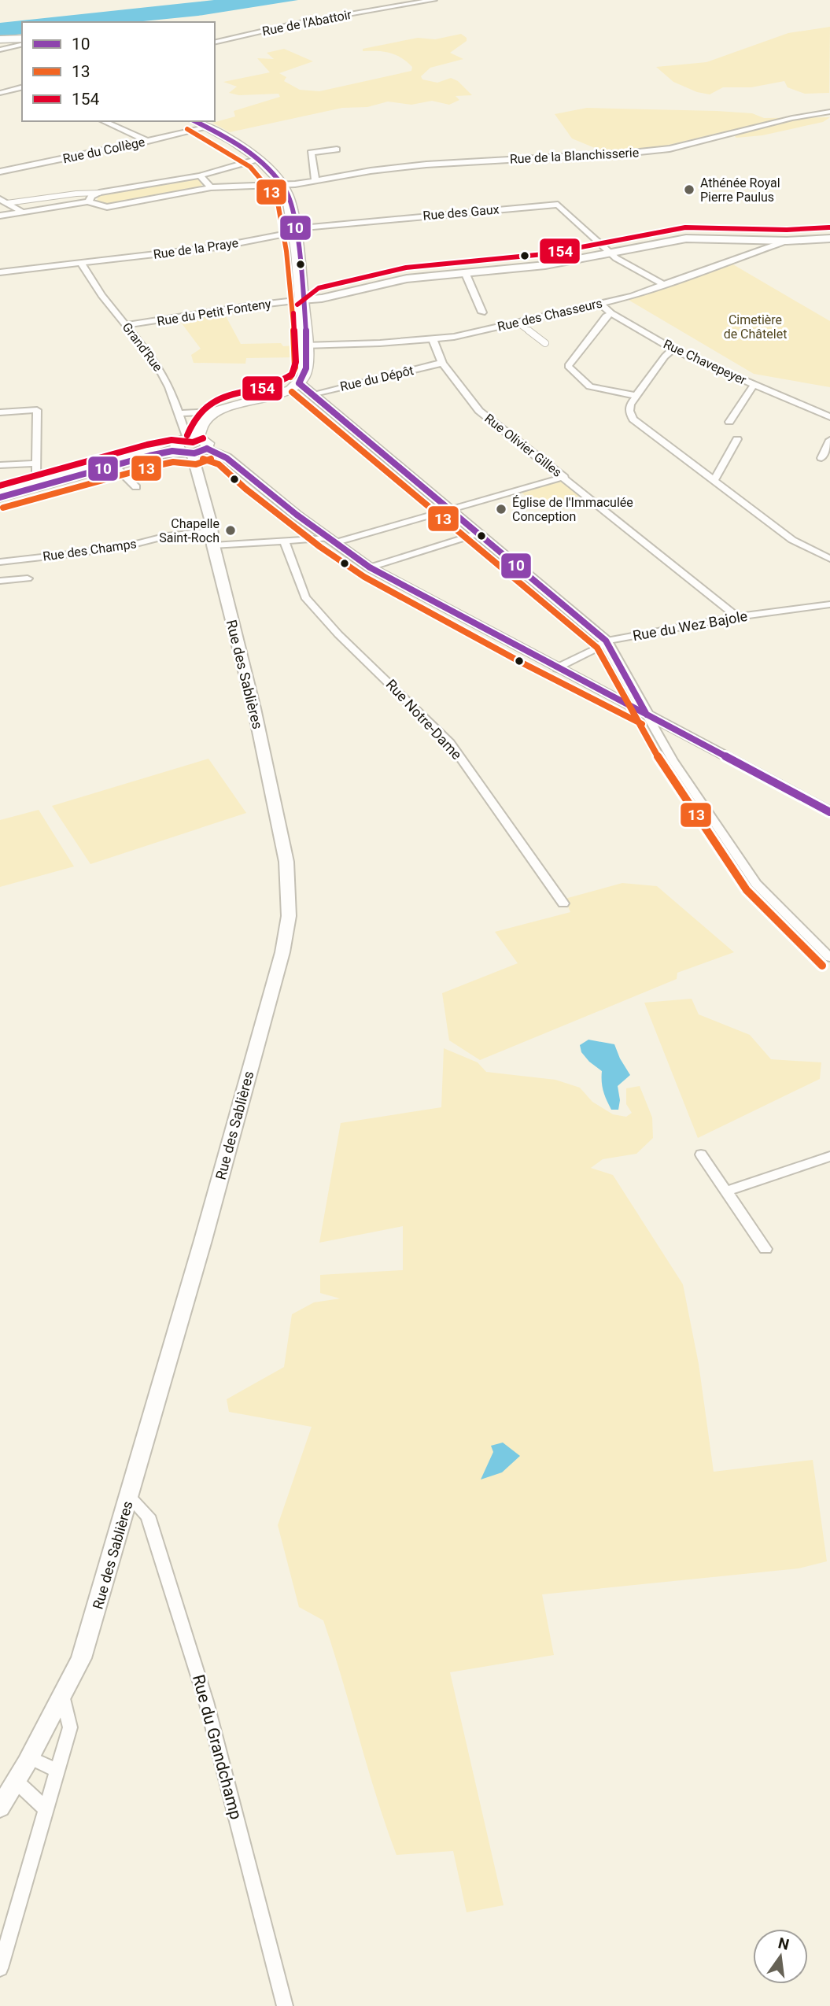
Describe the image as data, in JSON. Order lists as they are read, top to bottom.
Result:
{
  "streets": {
    "main road": ["Rue des Sablières"],
    "street": [
      "Rue de l'Abattoir",
      "Rue du Collège",
      "Rue de la Blanchisserie",
      "Rue des Gaux",
      "Rue de la Praye",
      "Rue du Petit Fonteny",
      "Rue des Chasseurs",
      "Grand'Rue",
      "Rue Chavepeyer",
      "Rue du Dépôt",
      "Rue Olivier Gilles",
      "Rue des Champs",
      "Rue du Wez Bajole",
      "Rue Notre-Dame",
      "Rue du Grandchamp"
    ]
  },
  "crossings": [
    ["Rue des Gaux", "Rue de la Praye"],
    ["Rue des Gaux", "Rue des Chasseurs"],
    ["Rue de la Praye", "Grand'Rue"],
    ["Rue du Petit Fonteny", "Grand'Rue"],
    ["Rue des Chasseurs", "Rue Chavepeyer"],
    ["Rue des Chasseurs", "Rue Olivier Gilles"],
    ["Grand'Rue", "Rue des Sablières"],
    ["Rue du Dépôt", "Rue Olivier Gilles"],
    ["Rue Olivier Gilles", "Rue des Champs"],
    ["Rue Olivier Gilles", "Rue du Wez Bajole"],
    ["Rue des Champs", "Rue des Sablières"],
    ["Rue des Champs", "Rue Notre-Dame"],
    ["Rue des Sablières", "Rue du Grandchamp"]
  ],
  "parks": ["Cimetière de Châtelet"],
  "places": ["Athénée Royal Pierre Paulus", "Église de l'Immaculée Conception", "Chapelle Saint-Roch"],
  "lines": ["transit line 10", "transit line 13", "transit line 154"],
  "legend": ["10", "13", "154"],
  "north": "top"
}
